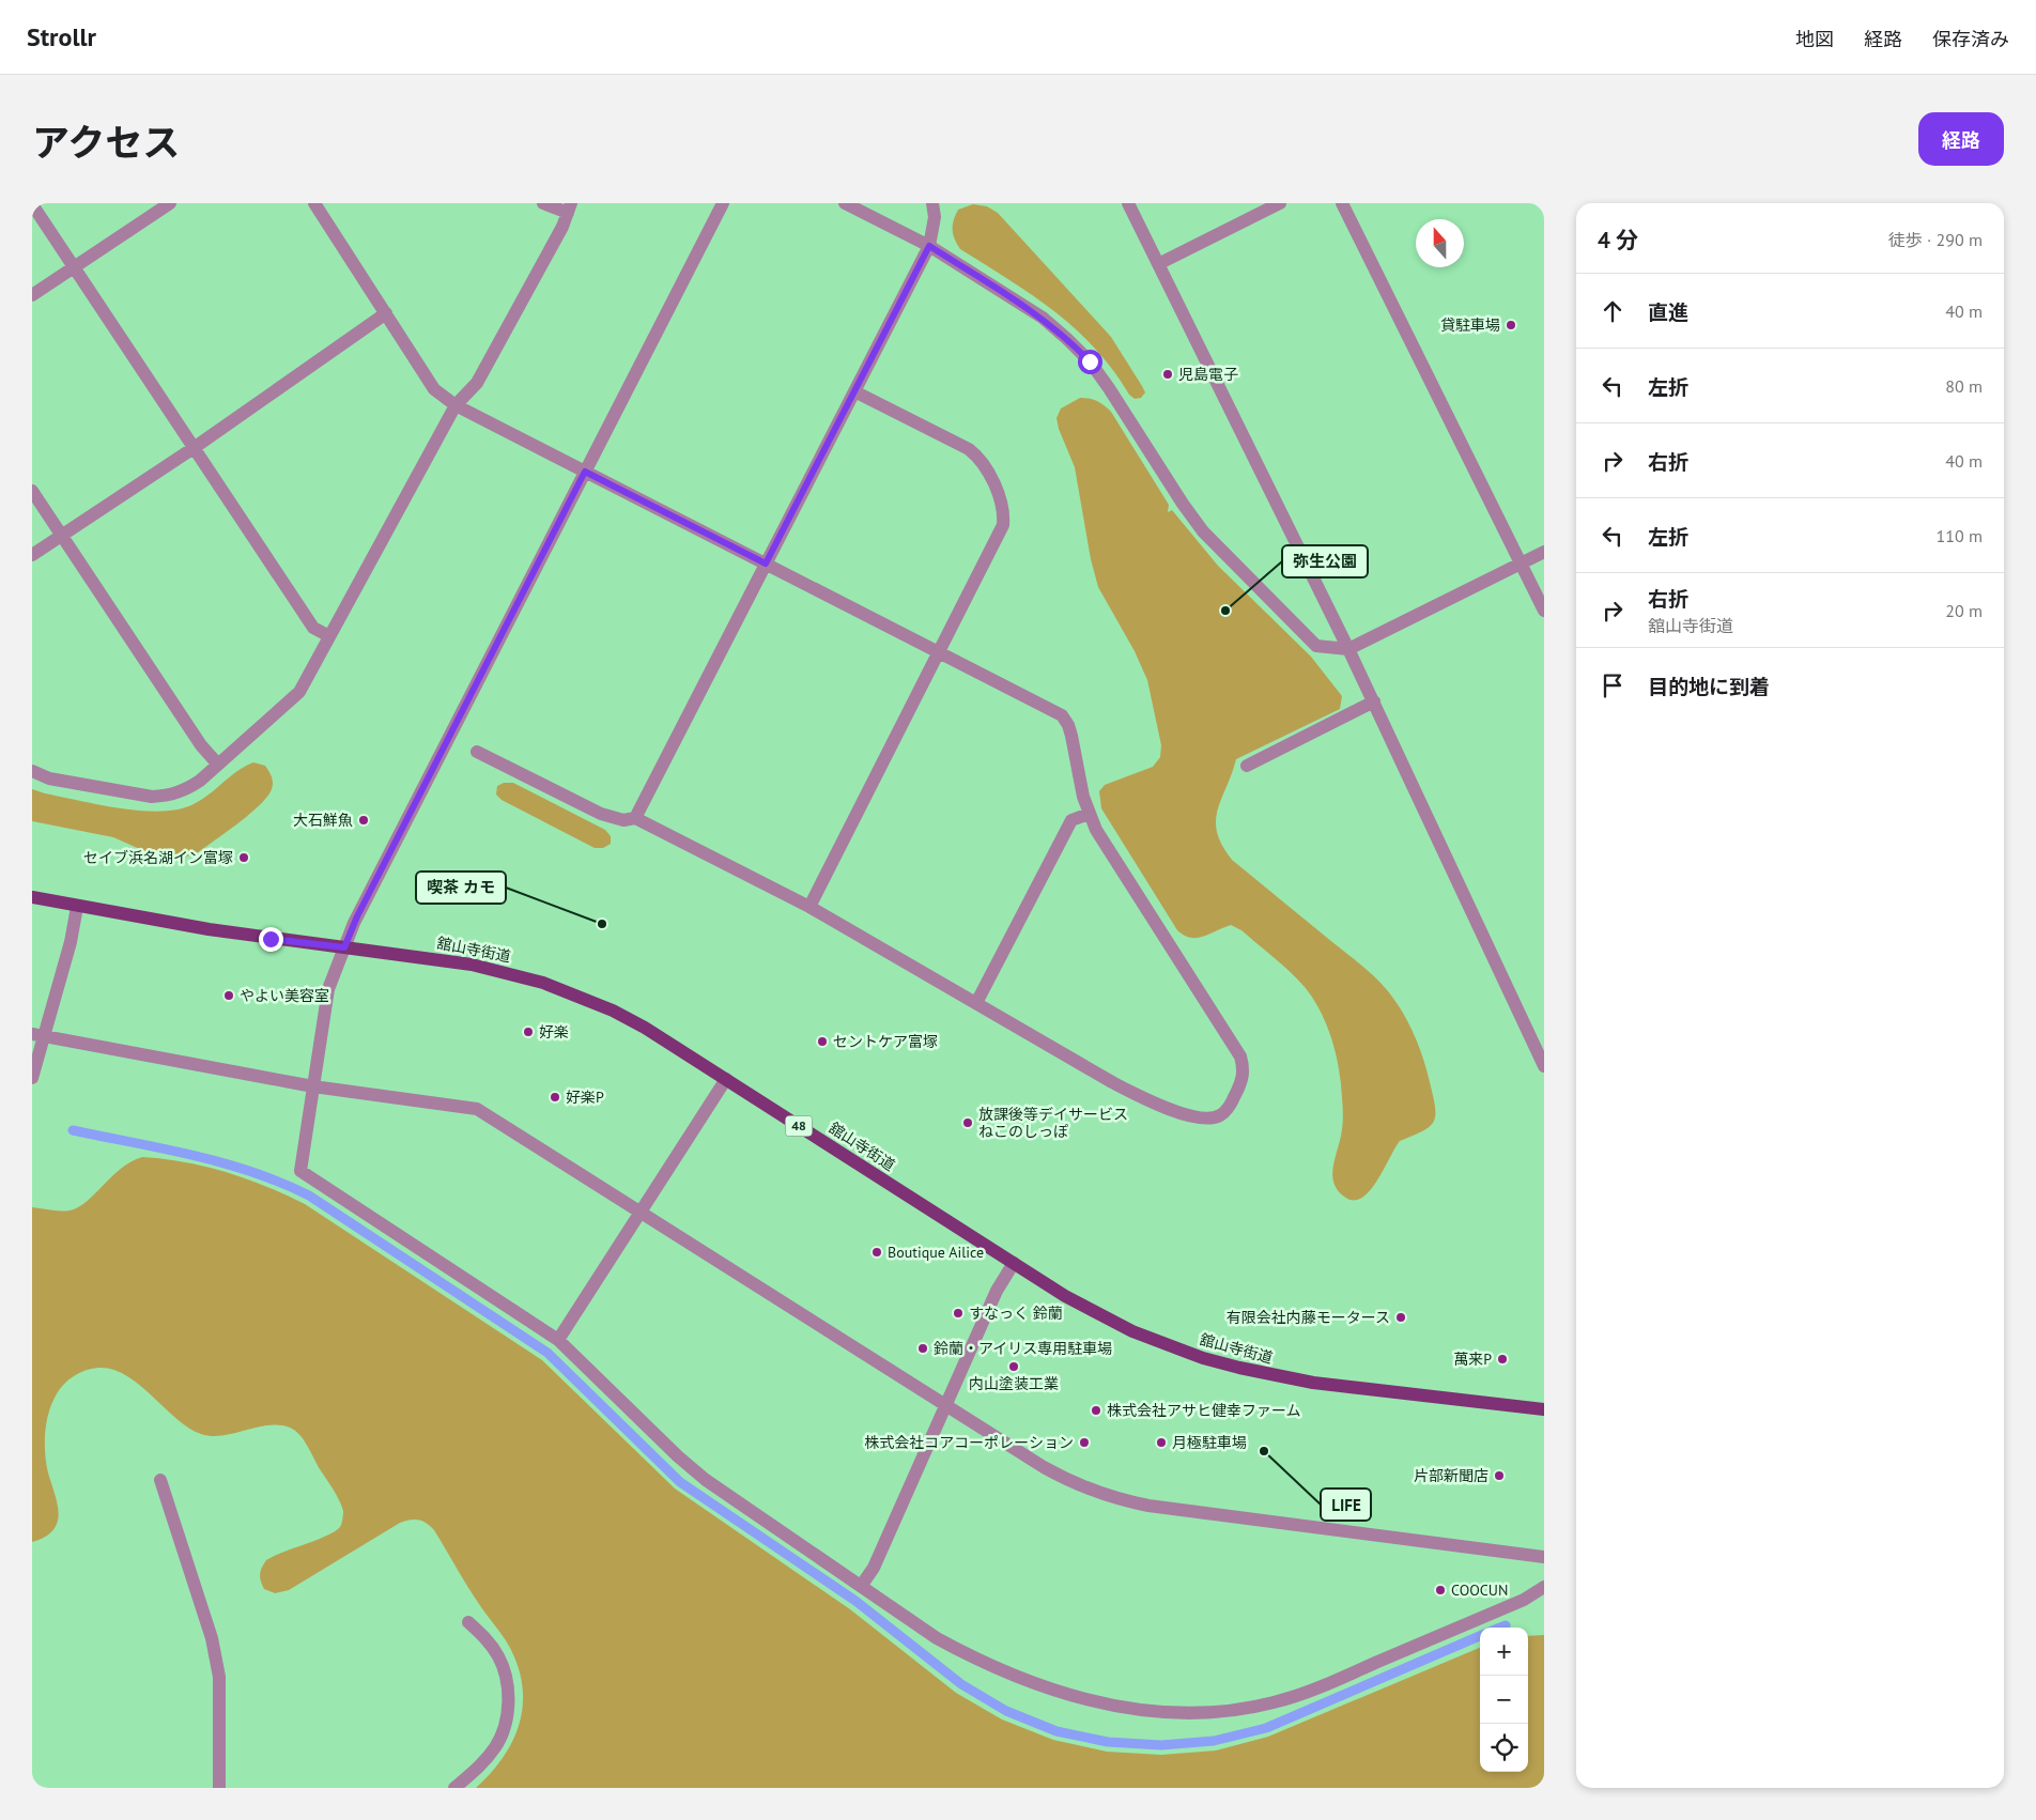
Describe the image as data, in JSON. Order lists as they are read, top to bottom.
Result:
{
  "streets": {
    "main road": ["舘山寺街道", "48"]
  },
  "places": [
    "貸駐車場",
    "児島電子",
    "弥生公園",
    "大石鮮魚",
    "セイブ浜名湖イン富塚",
    "喫茶 カモ",
    "やよい美容室",
    "好楽",
    "セントケア富塚",
    "好楽P",
    "放課後等デイサービス ねこのしっぽ",
    "Boutique Ailice",
    "すなっく 鈴蘭",
    "有限会社内藤モータース",
    "鈴蘭・アイリス専用駐車場",
    "萬来P",
    "内山塗装工業",
    "株式会社アサヒ健幸ファーム",
    "株式会社コアコーポレーション",
    "月極駐車場",
    "LIFE",
    "片部新聞店",
    "COOCUN"
  ],
  "north": "top",
  "page": {
    "header": "Strollr",
    "nav": ["地図", "経路", "保存済み"],
    "title": "アクセス",
    "buttons": "経路",
    "heading": ["4 分", "徒歩 · 290 m"],
    "list": [
      ["直進", "40 m"],
      ["左折", "80 m"],
      ["右折", "40 m"],
      ["左折", "110 m"],
      ["右折", "舘山寺街道", "20 m"],
      "目的地に到着"
    ],
    "map_buttons": ["+", "−"]
  }
}
